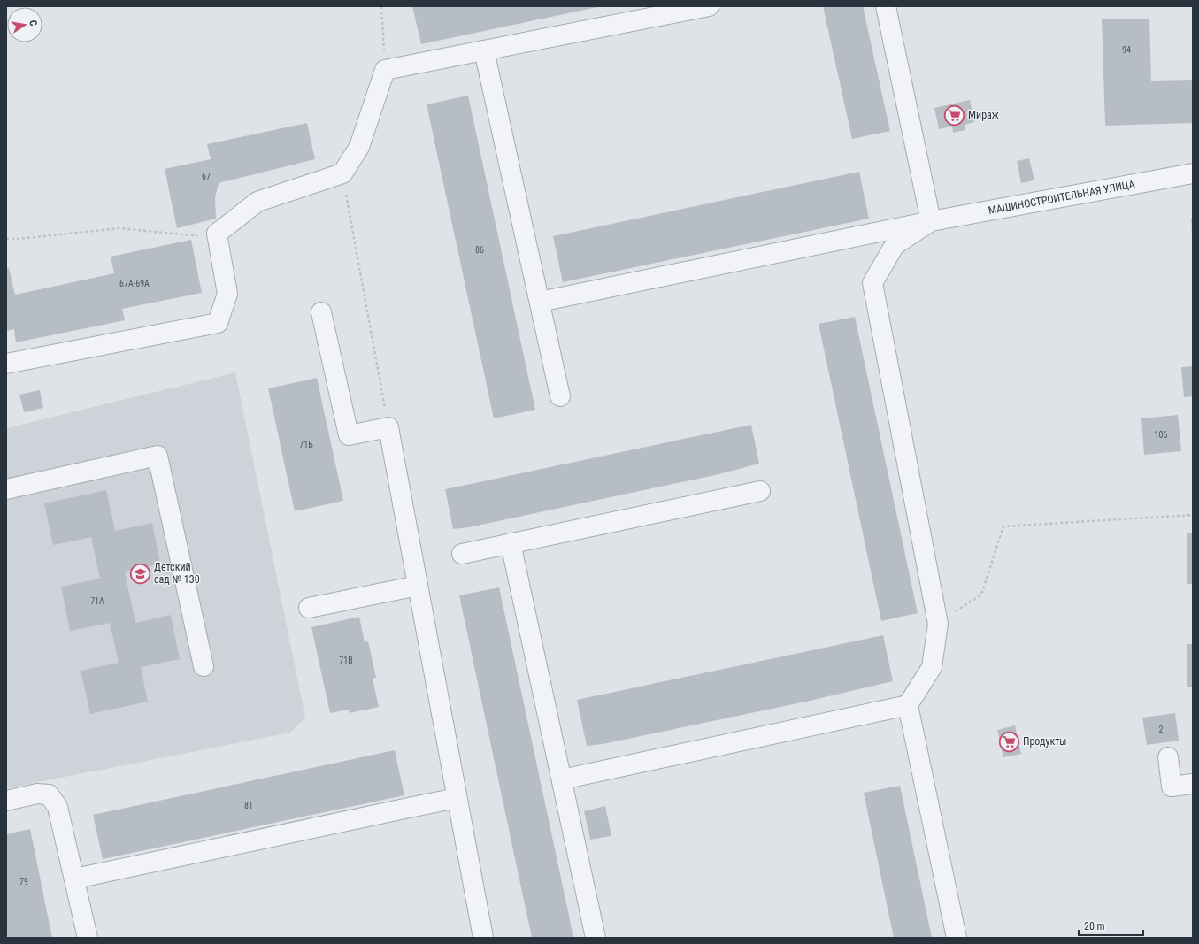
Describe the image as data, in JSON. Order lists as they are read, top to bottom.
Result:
{
  "streets": {
    "street": ["МАШИНОСТРОИТЕЛЬНАЯ УЛИЦА"]
  },
  "places": {
    "supermarket": ["Мираж", "Продукты"],
    "school or university": ["Детский сад № 130"]
  },
  "house_numbers": [
    "94",
    "67",
    "86",
    "67А-69А",
    "106",
    "71Б",
    "71А",
    "71В",
    "2",
    "81",
    "79"
  ],
  "scale_bar": "20 m",
  "north": "right"
}
